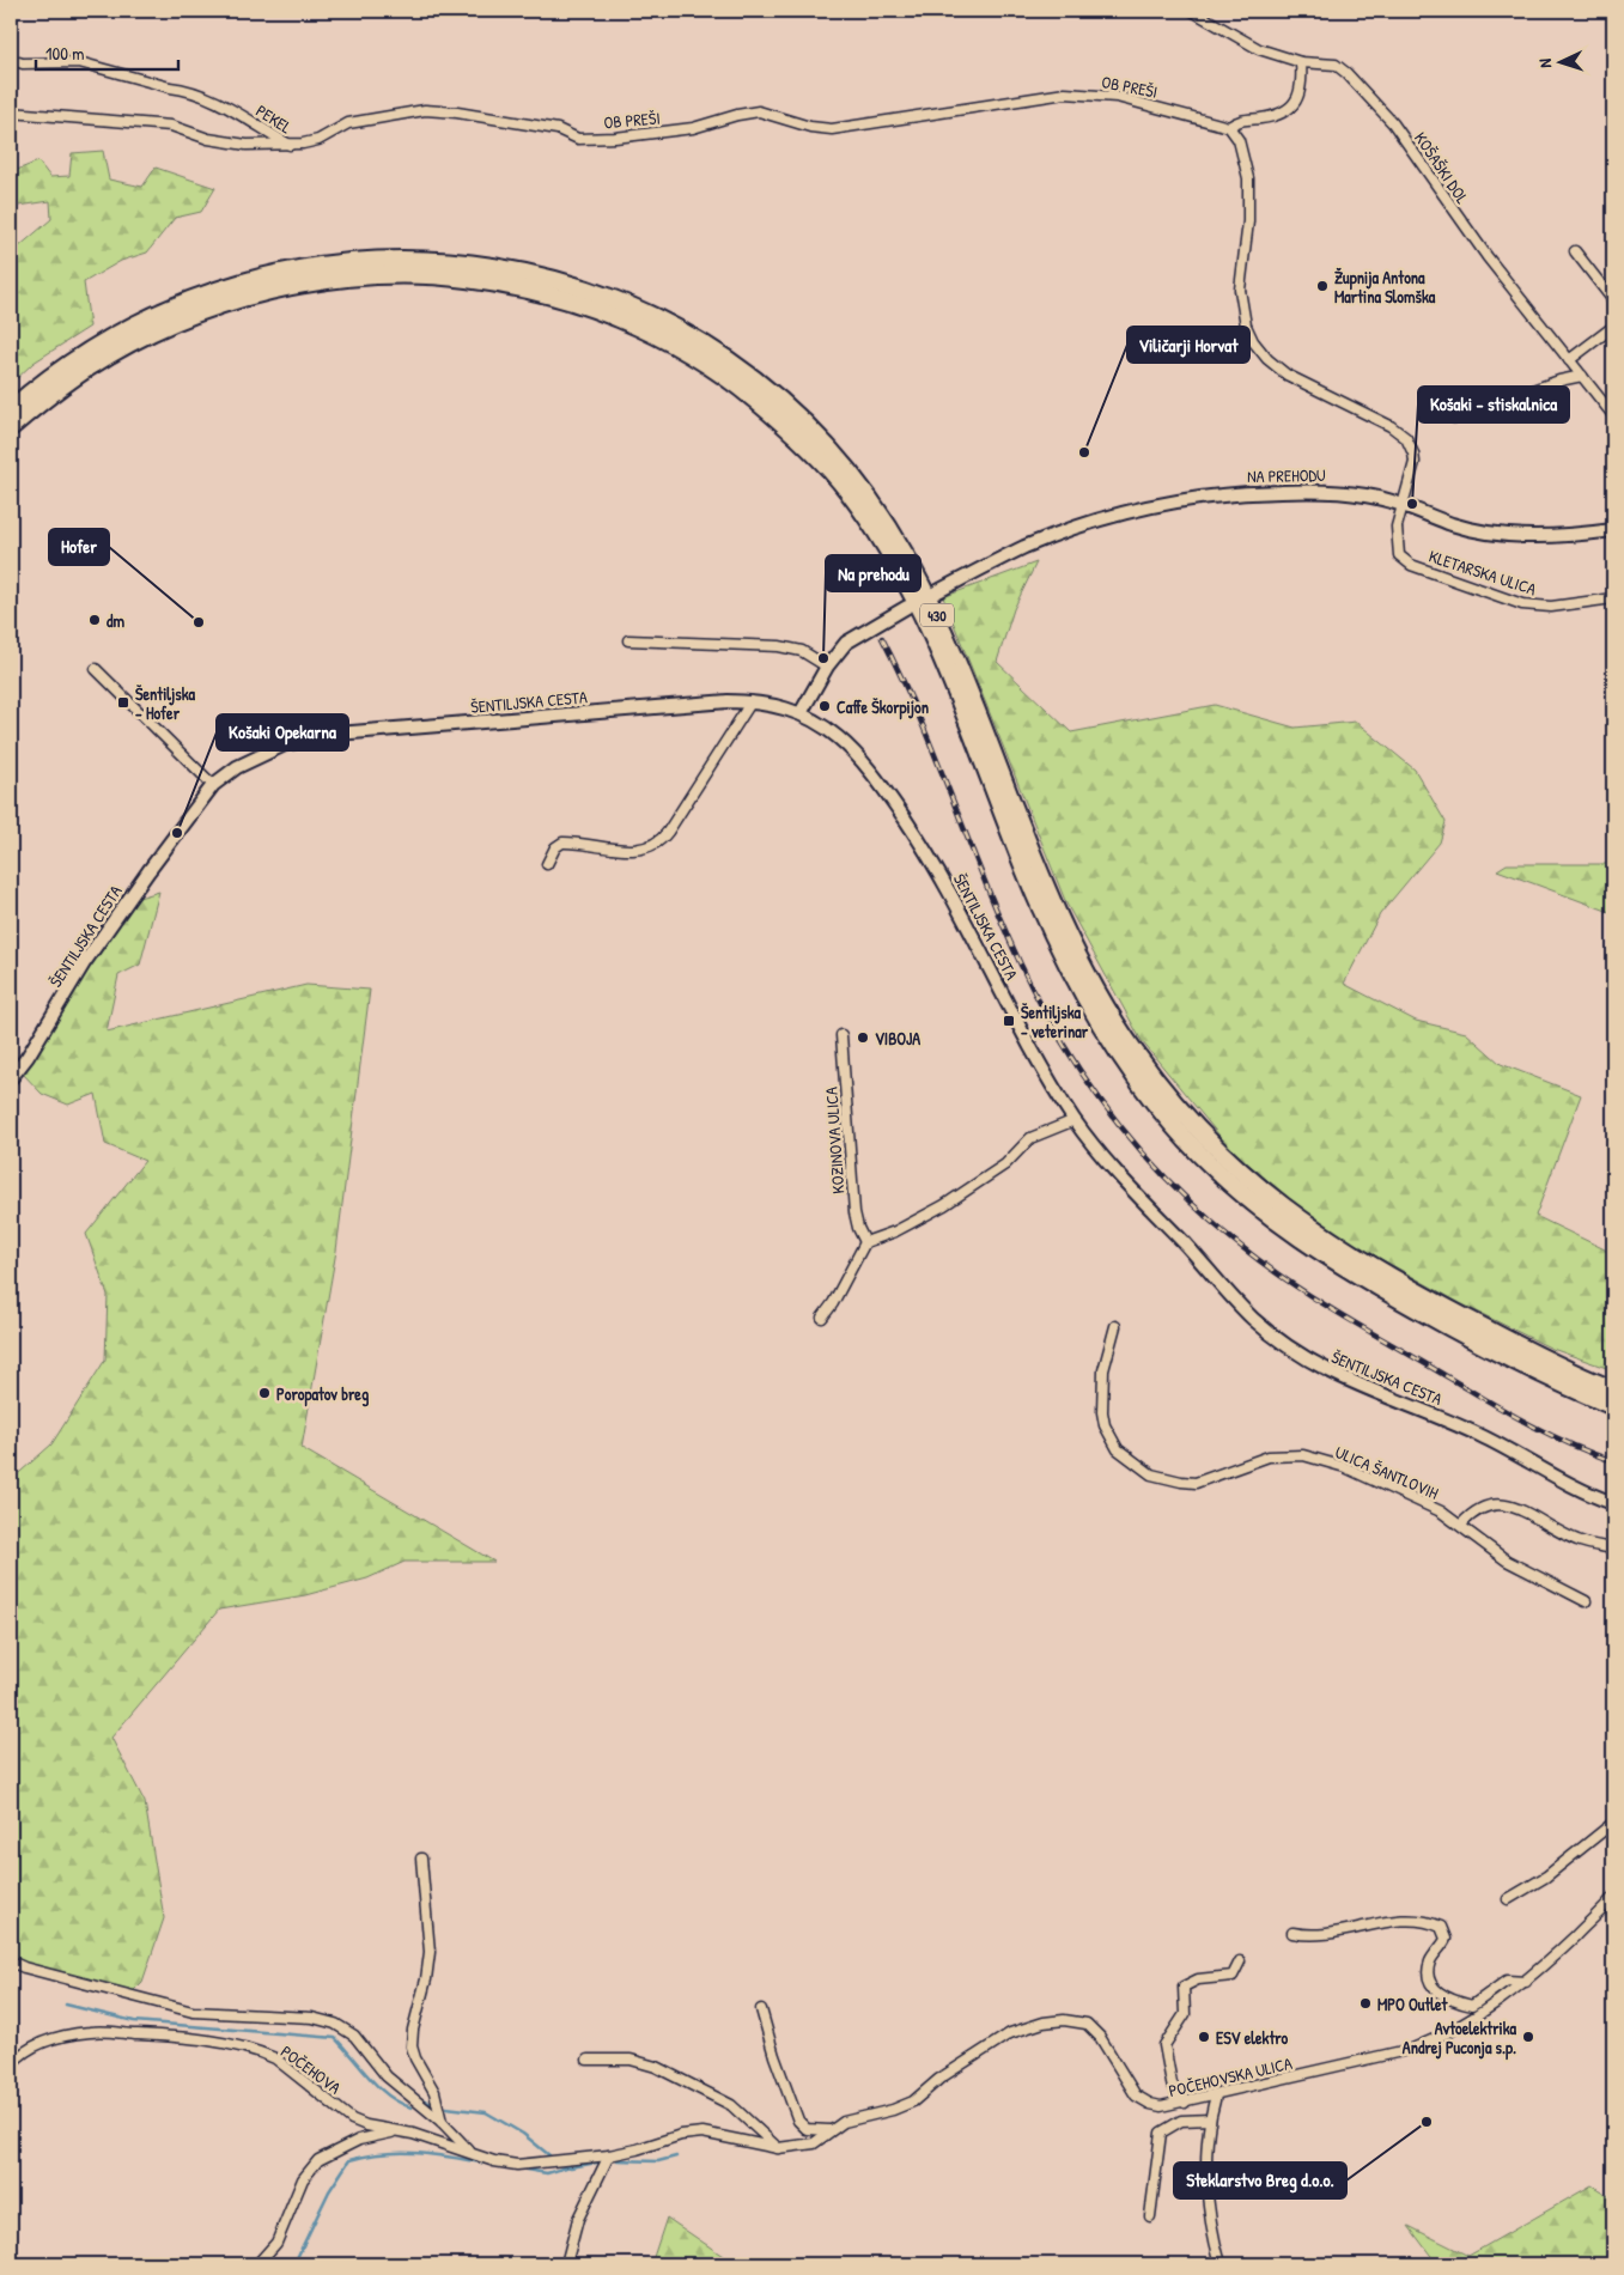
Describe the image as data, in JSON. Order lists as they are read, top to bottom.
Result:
{
  "streets": {
    "highway": ["430"],
    "street": [
      "OB PREŠI",
      "PEKEL",
      "KOŠAŠKI DOL",
      "NA PREHODU",
      "KLETARSKA ULICA",
      "ŠENTILJSKA CESTA",
      "KOZINOVA ULICA",
      "ULICA ŠANTLOVIH",
      "POČEHOVA",
      "POČEHOVSKA ULICA"
    ]
  },
  "crossings": [
    ["OB PREŠI", "PEKEL"],
    ["NA PREHODU", "KLETARSKA ULICA"],
    ["POČEHOVA", "POČEHOVSKA ULICA"]
  ],
  "places": {
    "other": [
      "Župnija Antona Martina Slomška",
      "Viličarji Horvat",
      "Košaki - stiskalnica",
      "dm",
      "Hofer",
      "Na prehodu",
      "Caffe Škorpijon",
      "Košaki Opekarna",
      "VIBOJA",
      "Poropatov breg",
      "MPO Outlet",
      "ESV elektro",
      "Avtoelektrika Andrej Puconja s.p.",
      "Steklarstvo Breg d.o.o."
    ],
    "transit": ["Šentiljska - Hofer", "Šentiljska - veterinar"]
  },
  "scale_bar": "100 m",
  "north": "left"
}
